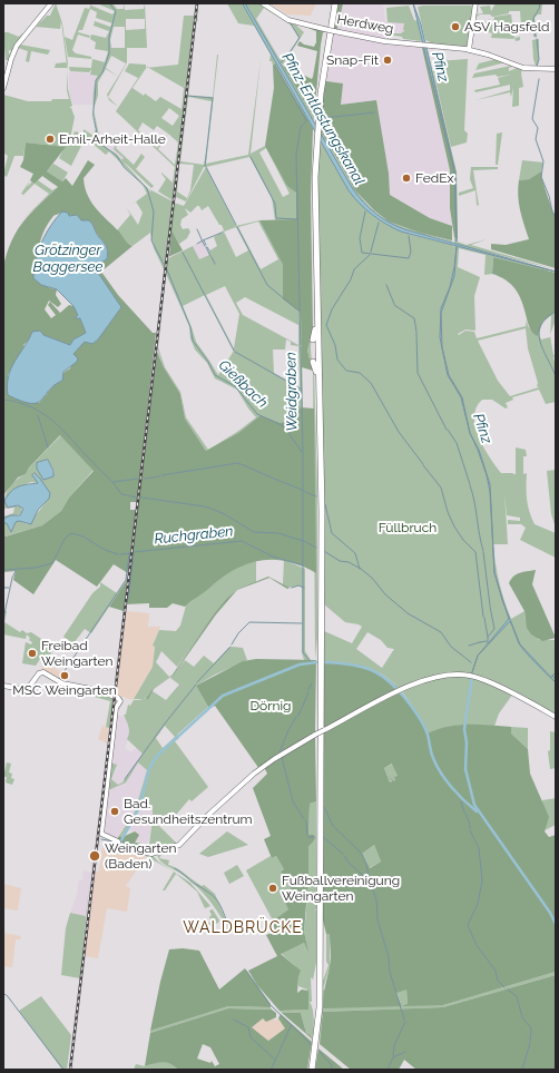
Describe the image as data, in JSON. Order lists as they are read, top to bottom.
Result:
{
  "streets": {
    "main road": ["Herdweg"]
  },
  "districts": ["WALDBRÜCKE"],
  "water": [
    "Pfinz",
    "Pfinz-Entlastungskanal",
    "Grötzinger Baggersee",
    "Gießbach",
    "Weidgraben",
    "Ruchgraben"
  ],
  "parks": ["Füllbruch", "Dörnig"],
  "places": [
    "ASV Hagsfeld",
    "Snap-Fit",
    "Emil-Arheit-Halle",
    "FedEx",
    "Freibad Weingarten",
    "MSC Weingarten",
    "Bad. Gesundheitszentrum",
    "Weingarten (Baden)",
    "Fußballvereinigung Weingarten"
  ]
}
